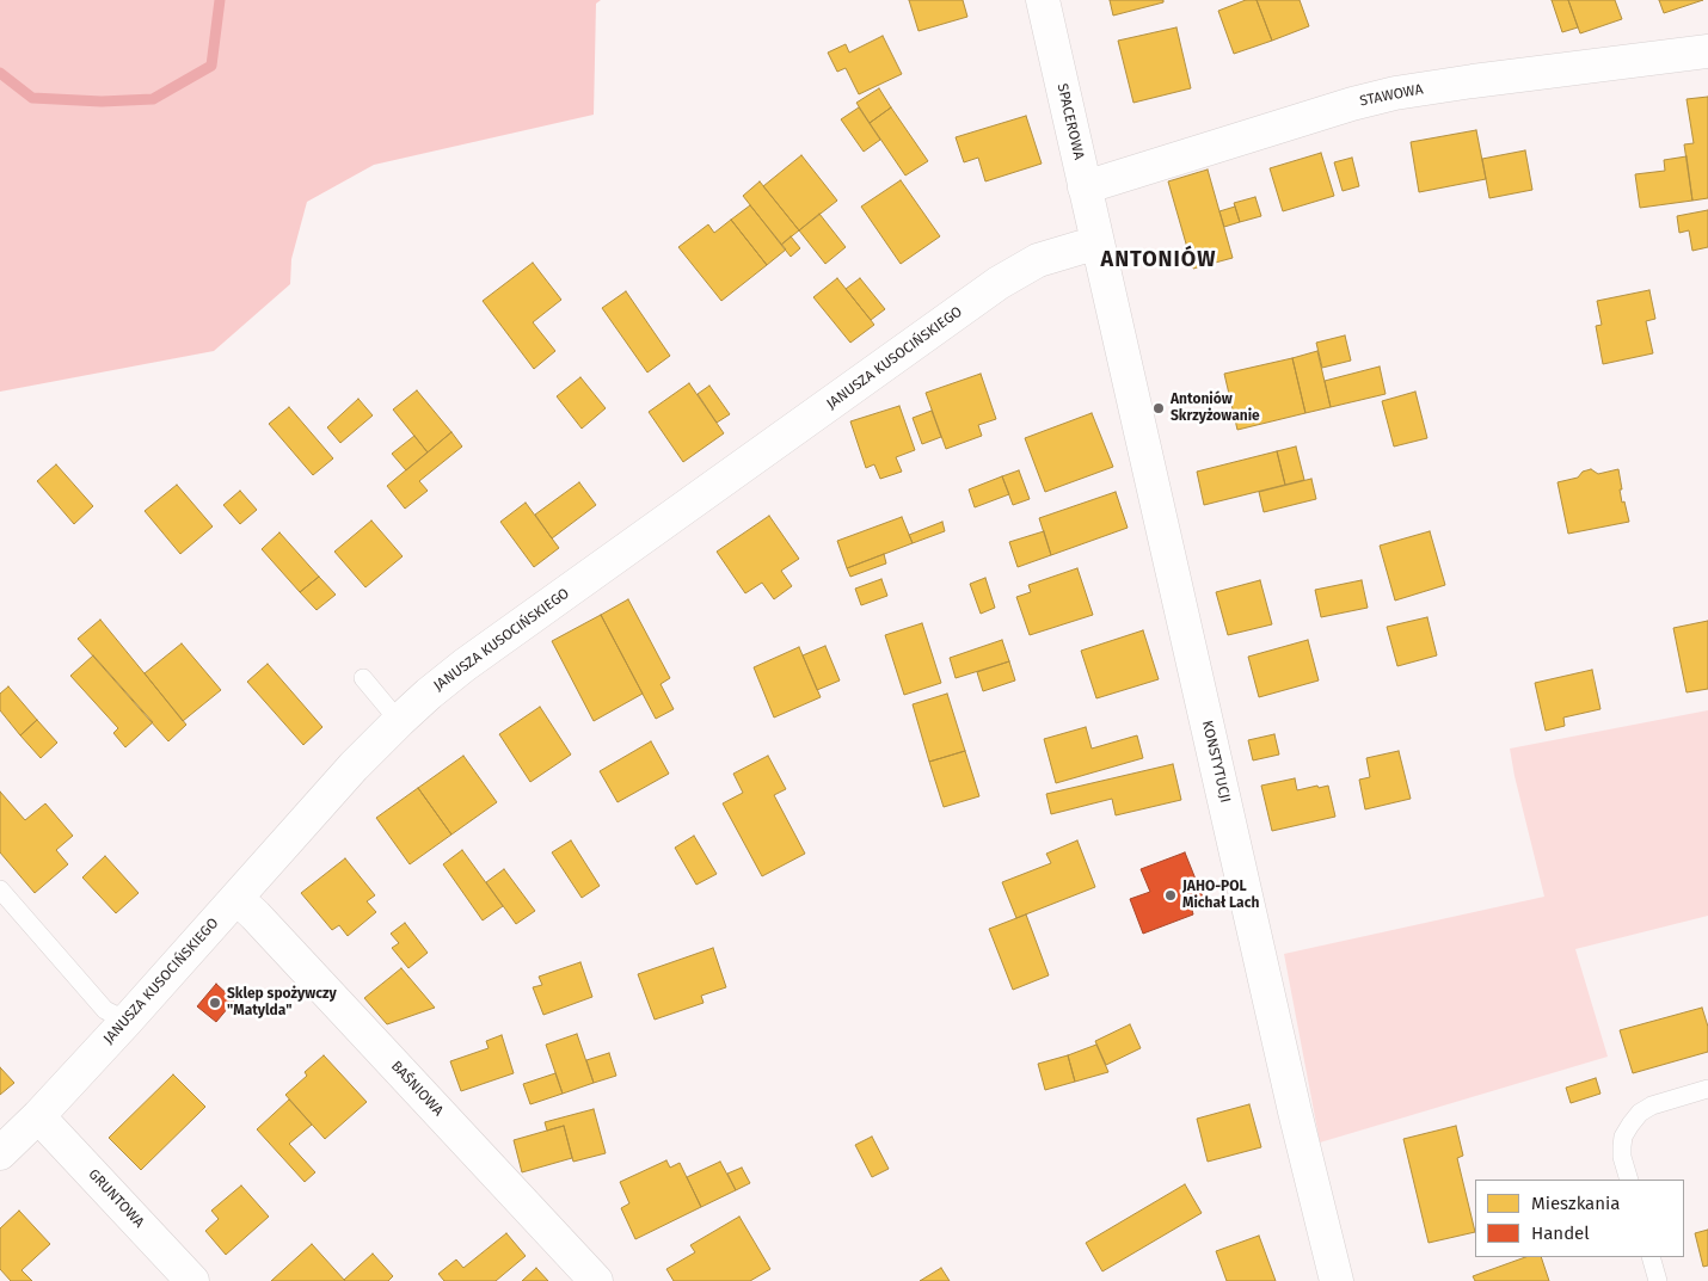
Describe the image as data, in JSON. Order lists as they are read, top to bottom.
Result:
{
  "streets": {
    "street": [
      "STAWOWA",
      "SPACEROWA",
      "JANUSZA KUSOCIŃSKIEGO",
      "KONSTYTUCJI",
      "BAŚNIOWA",
      "GRUNTOWA"
    ]
  },
  "crossings": [
    ["STAWOWA", "SPACEROWA"],
    ["SPACEROWA", "JANUSZA KUSOCIŃSKIEGO"],
    ["SPACEROWA", "KONSTYTUCJI"],
    ["JANUSZA KUSOCIŃSKIEGO", "KONSTYTUCJI"],
    ["JANUSZA KUSOCIŃSKIEGO", "BAŚNIOWA"],
    ["JANUSZA KUSOCIŃSKIEGO", "GRUNTOWA"]
  ],
  "districts": ["ANTONIÓW"],
  "places": ["Antoniów Skrzyżowanie", "JAHO-POL Michał Lach", "Sklep spożywczy \"Matylda\""],
  "legend": ["Mieszkania", "Handel"]
}
